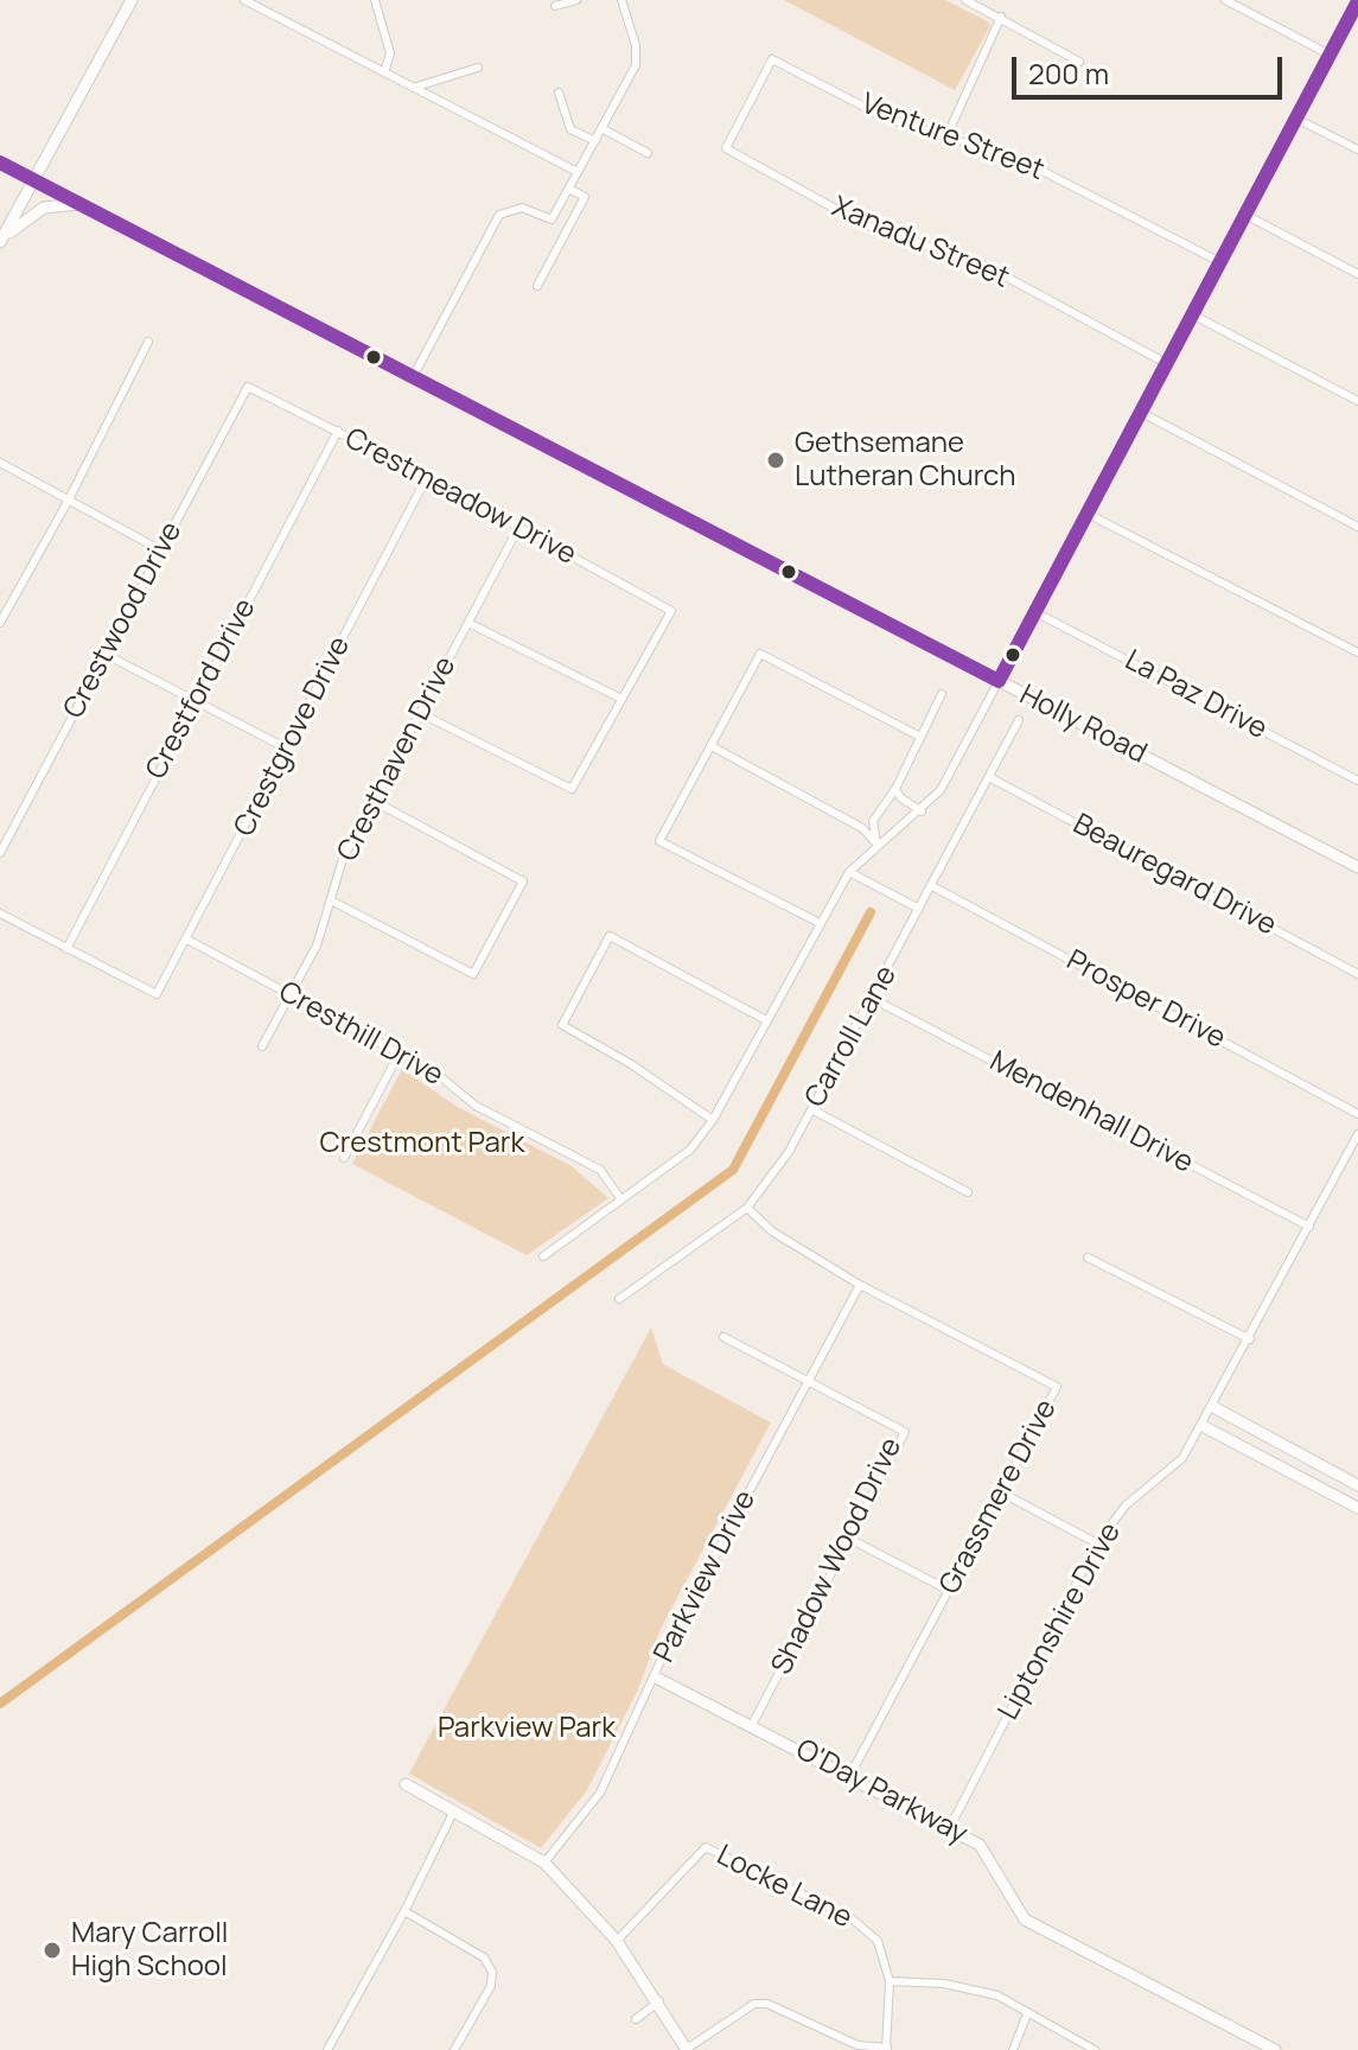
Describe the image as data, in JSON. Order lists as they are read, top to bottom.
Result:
{
  "streets": {
    "street": [
      "Venture Street",
      "Xanadu Street",
      "Crestmeadow Drive",
      "Crestwood Drive",
      "Crestford Drive",
      "La Paz Drive",
      "Holly Road",
      "Crestgrove Drive",
      "Cresthaven Drive",
      "Beauregard Drive",
      "Prosper Drive",
      "Cresthill Drive",
      "Carroll Lane",
      "Mendenhall Drive",
      "Grassmere Drive",
      "Shadow Wood Drive",
      "Parkview Drive",
      "Liptonshire Drive",
      "O'Day Parkway",
      "Locke Lane"
    ]
  },
  "crossings": [
    ["Venture Street", "Xanadu Street"],
    ["Crestmeadow Drive", "Crestwood Drive"],
    ["Crestmeadow Drive", "Crestford Drive"],
    ["Crestmeadow Drive", "Crestgrove Drive"],
    ["Crestmeadow Drive", "Cresthaven Drive"],
    ["Crestford Drive", "Crestgrove Drive"],
    ["Crestgrove Drive", "Cresthill Drive"],
    ["Cresthaven Drive", "Cresthill Drive"],
    ["Beauregard Drive", "Carroll Lane"],
    ["Prosper Drive", "Carroll Lane"],
    ["Carroll Lane", "Mendenhall Drive"],
    ["Carroll Lane", "Grassmere Drive"],
    ["Mendenhall Drive", "Liptonshire Drive"],
    ["Grassmere Drive", "Parkview Drive"],
    ["Grassmere Drive", "O'Day Parkway"],
    ["Shadow Wood Drive", "Parkview Drive"],
    ["Shadow Wood Drive", "O'Day Parkway"],
    ["Parkview Drive", "O'Day Parkway"],
    ["Liptonshire Drive", "O'Day Parkway"]
  ],
  "parks": ["Crestmont Park", "Parkview Park"],
  "places": ["Gethsemane Lutheran Church", "Mary Carroll High School"],
  "scale_bar": "200 m"
}
